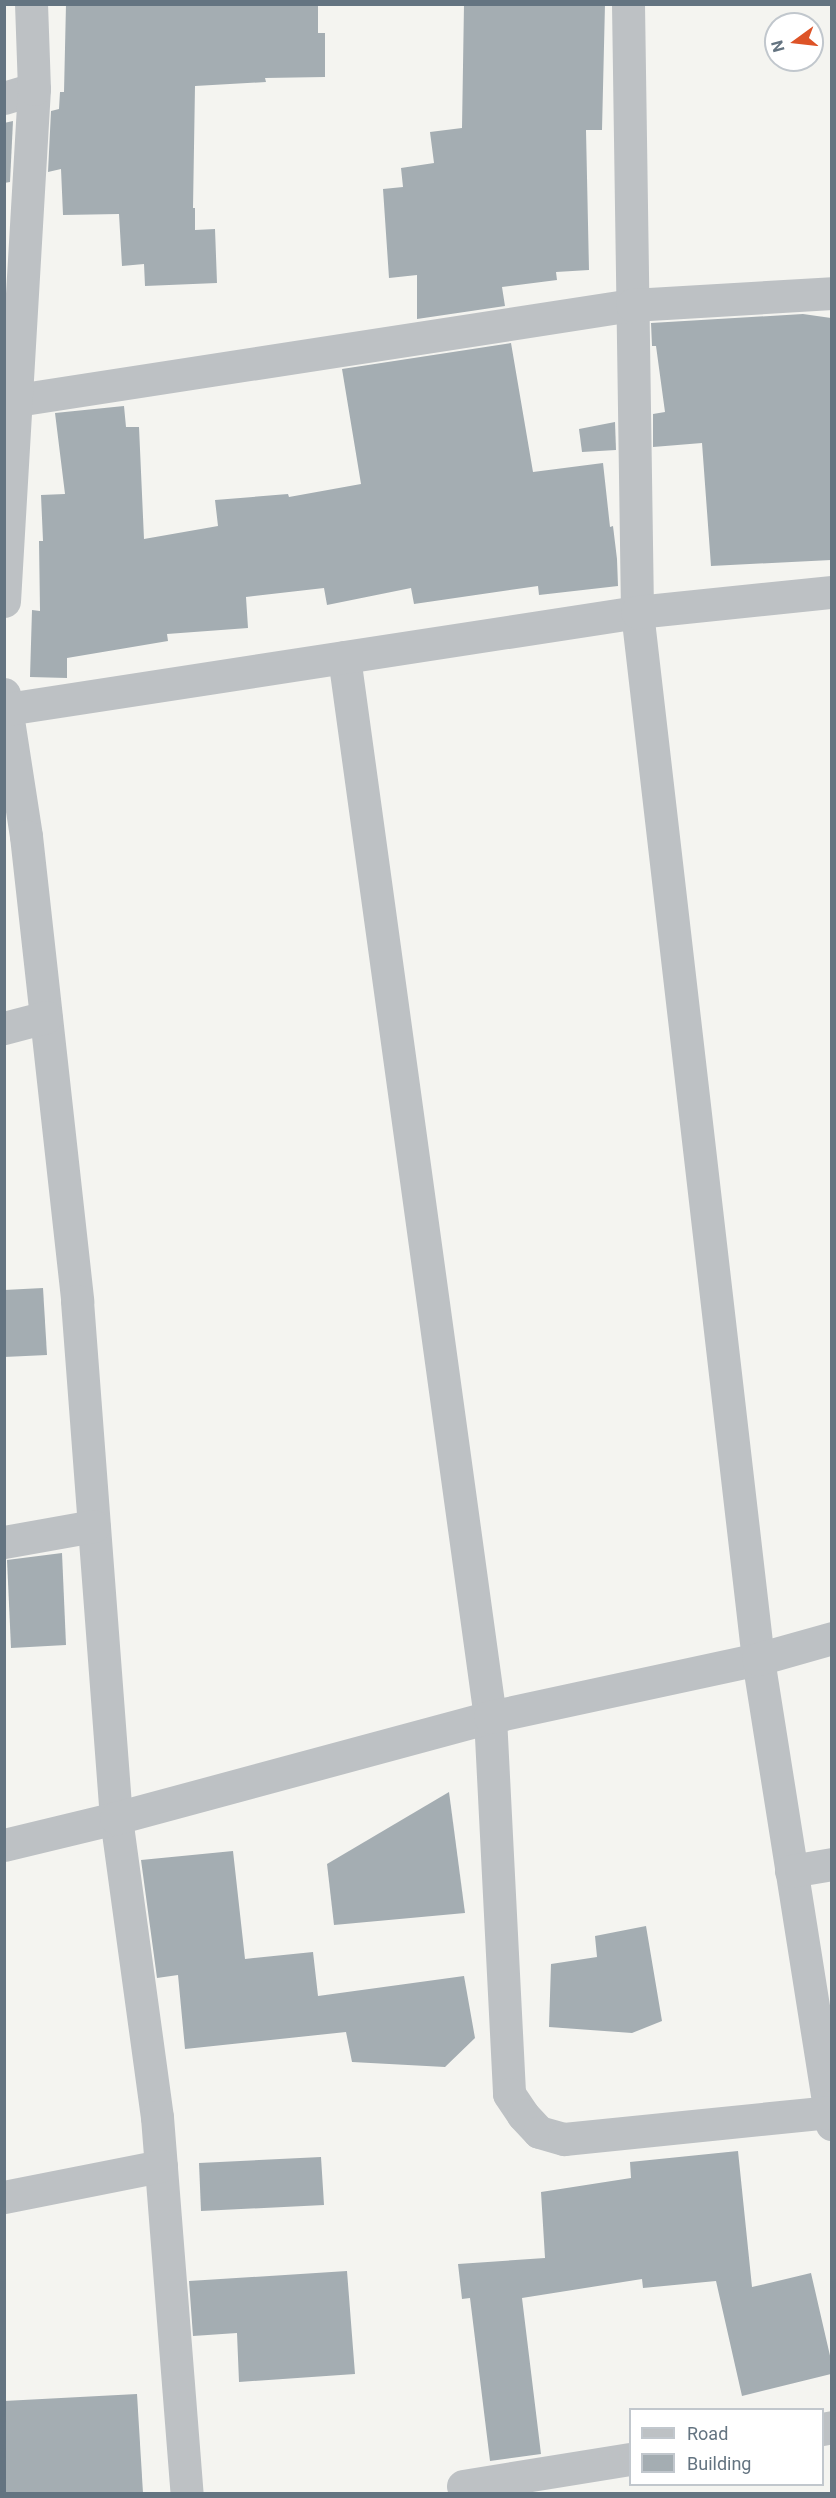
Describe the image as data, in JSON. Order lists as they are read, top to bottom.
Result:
{
  "legend": ["Road", "Building"],
  "north": "left"
}
